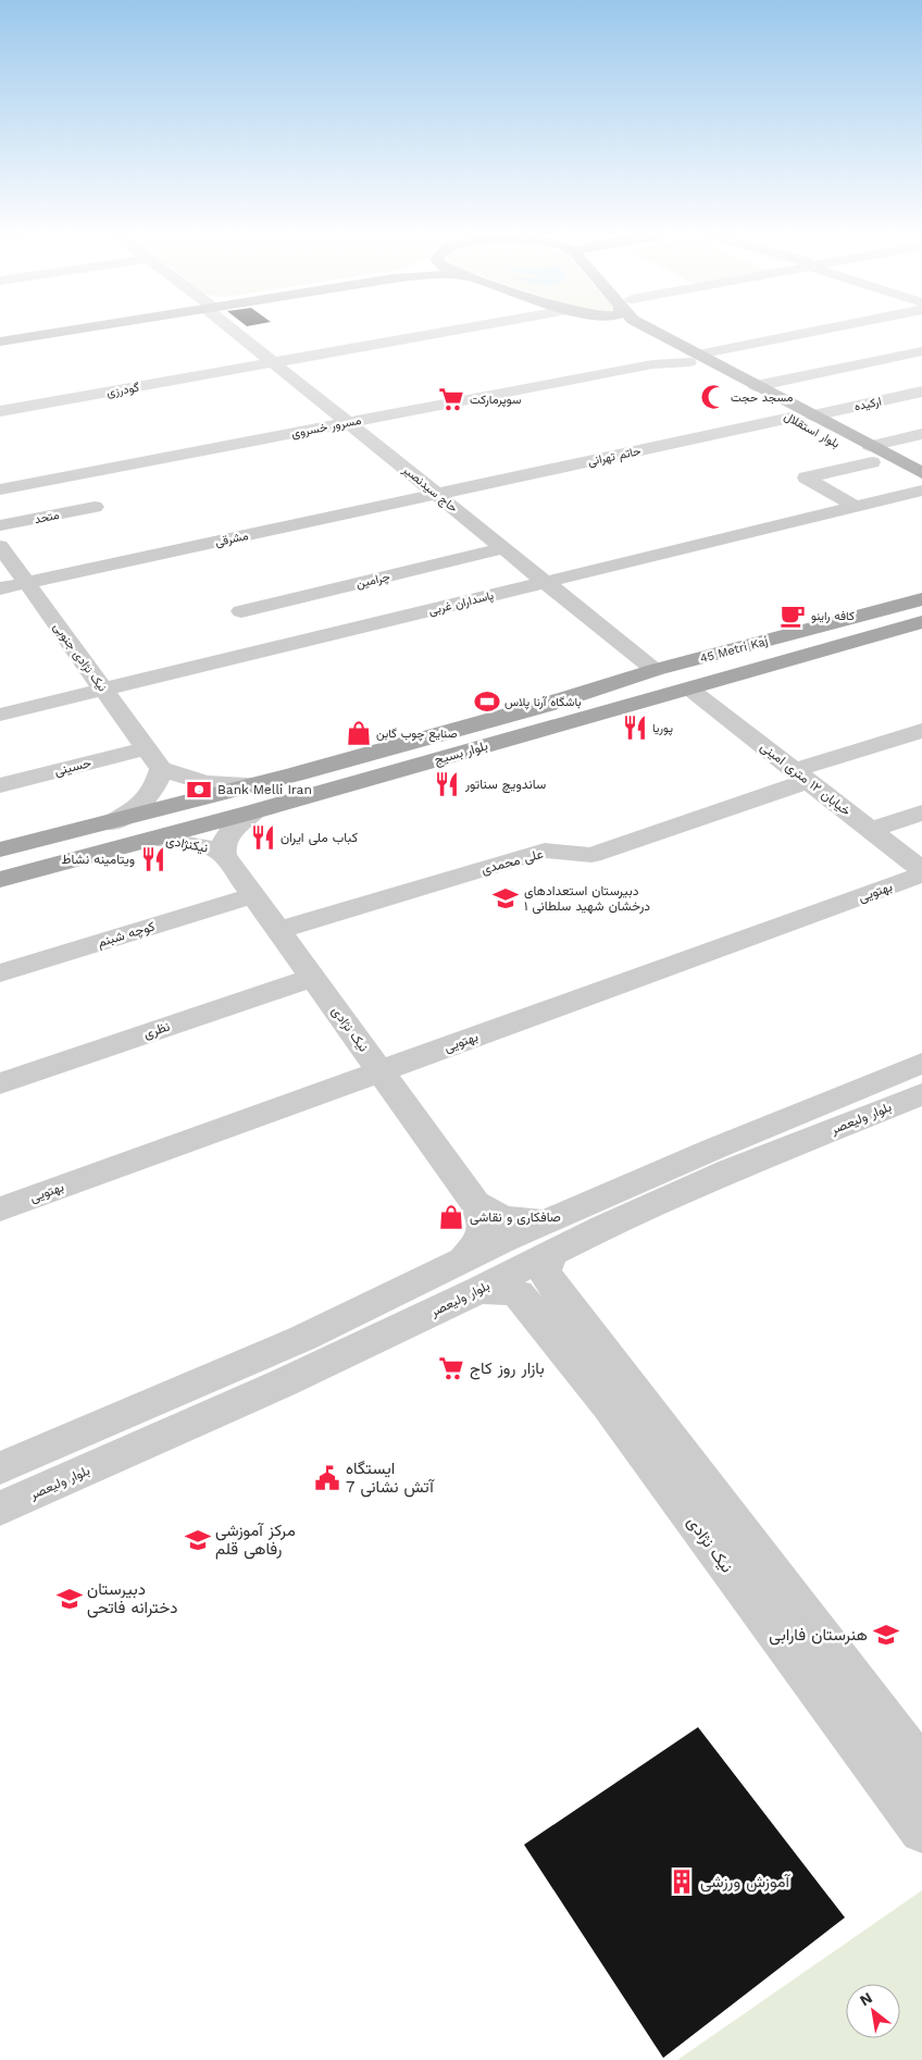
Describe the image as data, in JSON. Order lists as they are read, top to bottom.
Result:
{
  "streets": {
    "main road": ["بلوار استقلال", "45 Metri Kaj", "بلوار بسیج"],
    "street": [
      "گودرزی",
      "ارکیده",
      "مسرور خسروی",
      "حاتم تهرانی",
      "حاج سیدنصیر",
      "متحد",
      "مشرقی",
      "چرامین",
      "پاسداران غربی",
      "نیک نژادی جنوبی",
      "حسینی",
      "خیابان ۱۲ متری امینی",
      "نیکنژادی",
      "علی محمدی",
      "بهتویی",
      "کوچه شبنم",
      "نیک نژادی",
      "نظری",
      "بلوار ولیعصر"
    ]
  },
  "crossings": [
    ["گودرزی", "حاج سیدنصیر"],
    ["ارکیده", "بلوار استقلال"],
    ["مسرور خسروی", "بلوار استقلال"],
    ["مسرور خسروی", "حاج سیدنصیر"],
    ["بلوار استقلال", "حاتم تهرانی"],
    ["بلوار استقلال", "پاسداران غربی"],
    ["حاتم تهرانی", "حاج سیدنصیر"],
    ["حاتم تهرانی", "مشرقی"],
    ["حاج سیدنصیر", "مشرقی"],
    ["حاج سیدنصیر", "چرامین"],
    ["حاج سیدنصیر", "پاسداران غربی"],
    ["حاج سیدنصیر", "45 Metri Kaj"],
    ["مشرقی", "نیک نژادی جنوبی"],
    ["پاسداران غربی", "نیک نژادی جنوبی"],
    ["45 Metri Kaj", "بلوار بسیج"],
    ["نیک نژادی جنوبی", "حسینی"],
    ["بلوار بسیج", "خیابان ۱۲ متری امینی"],
    ["بلوار بسیج", "نیکنژادی"],
    ["خیابان ۱۲ متری امینی", "علی محمدی"],
    ["نیکنژادی", "نیک نژادی"],
    ["علی محمدی", "نیک نژادی"],
    ["بهتویی", "نیک نژادی"],
    ["کوچه شبنم", "نیک نژادی"],
    ["نیک نژادی", "نظری"],
    ["نیک نژادی", "بلوار ولیعصر"]
  ],
  "places": {
    "mosque": ["مسجد حجت"],
    "supermarket": ["سوپرمارکت", "بازار روز کاج"],
    "cafe": ["کافه راینو"],
    "sports": ["باشگاه آرنا پلاس"],
    "restaurant": [
      "پوریا",
      "ساندویچ سناتور",
      "کباب ملی ایران",
      "ویتامینه نشاط"
    ],
    "shop": ["صنایع چوب گابن", "صافکاری و نقاشی"],
    "bank": ["Bank Melli Iran"],
    "school or university": [
      "دبیرستان استعدادهای درخشان شهید سلطانی ۱",
      "مرکز آموزشی رفاهی قلم",
      "دبیرستان دخترانه فاتحی",
      "هنرستان فارابی"
    ],
    "public building": ["ایستگاه آتش نشانی 7"],
    "building": ["آموزش ورزشی"]
  },
  "north": "top left"
}
